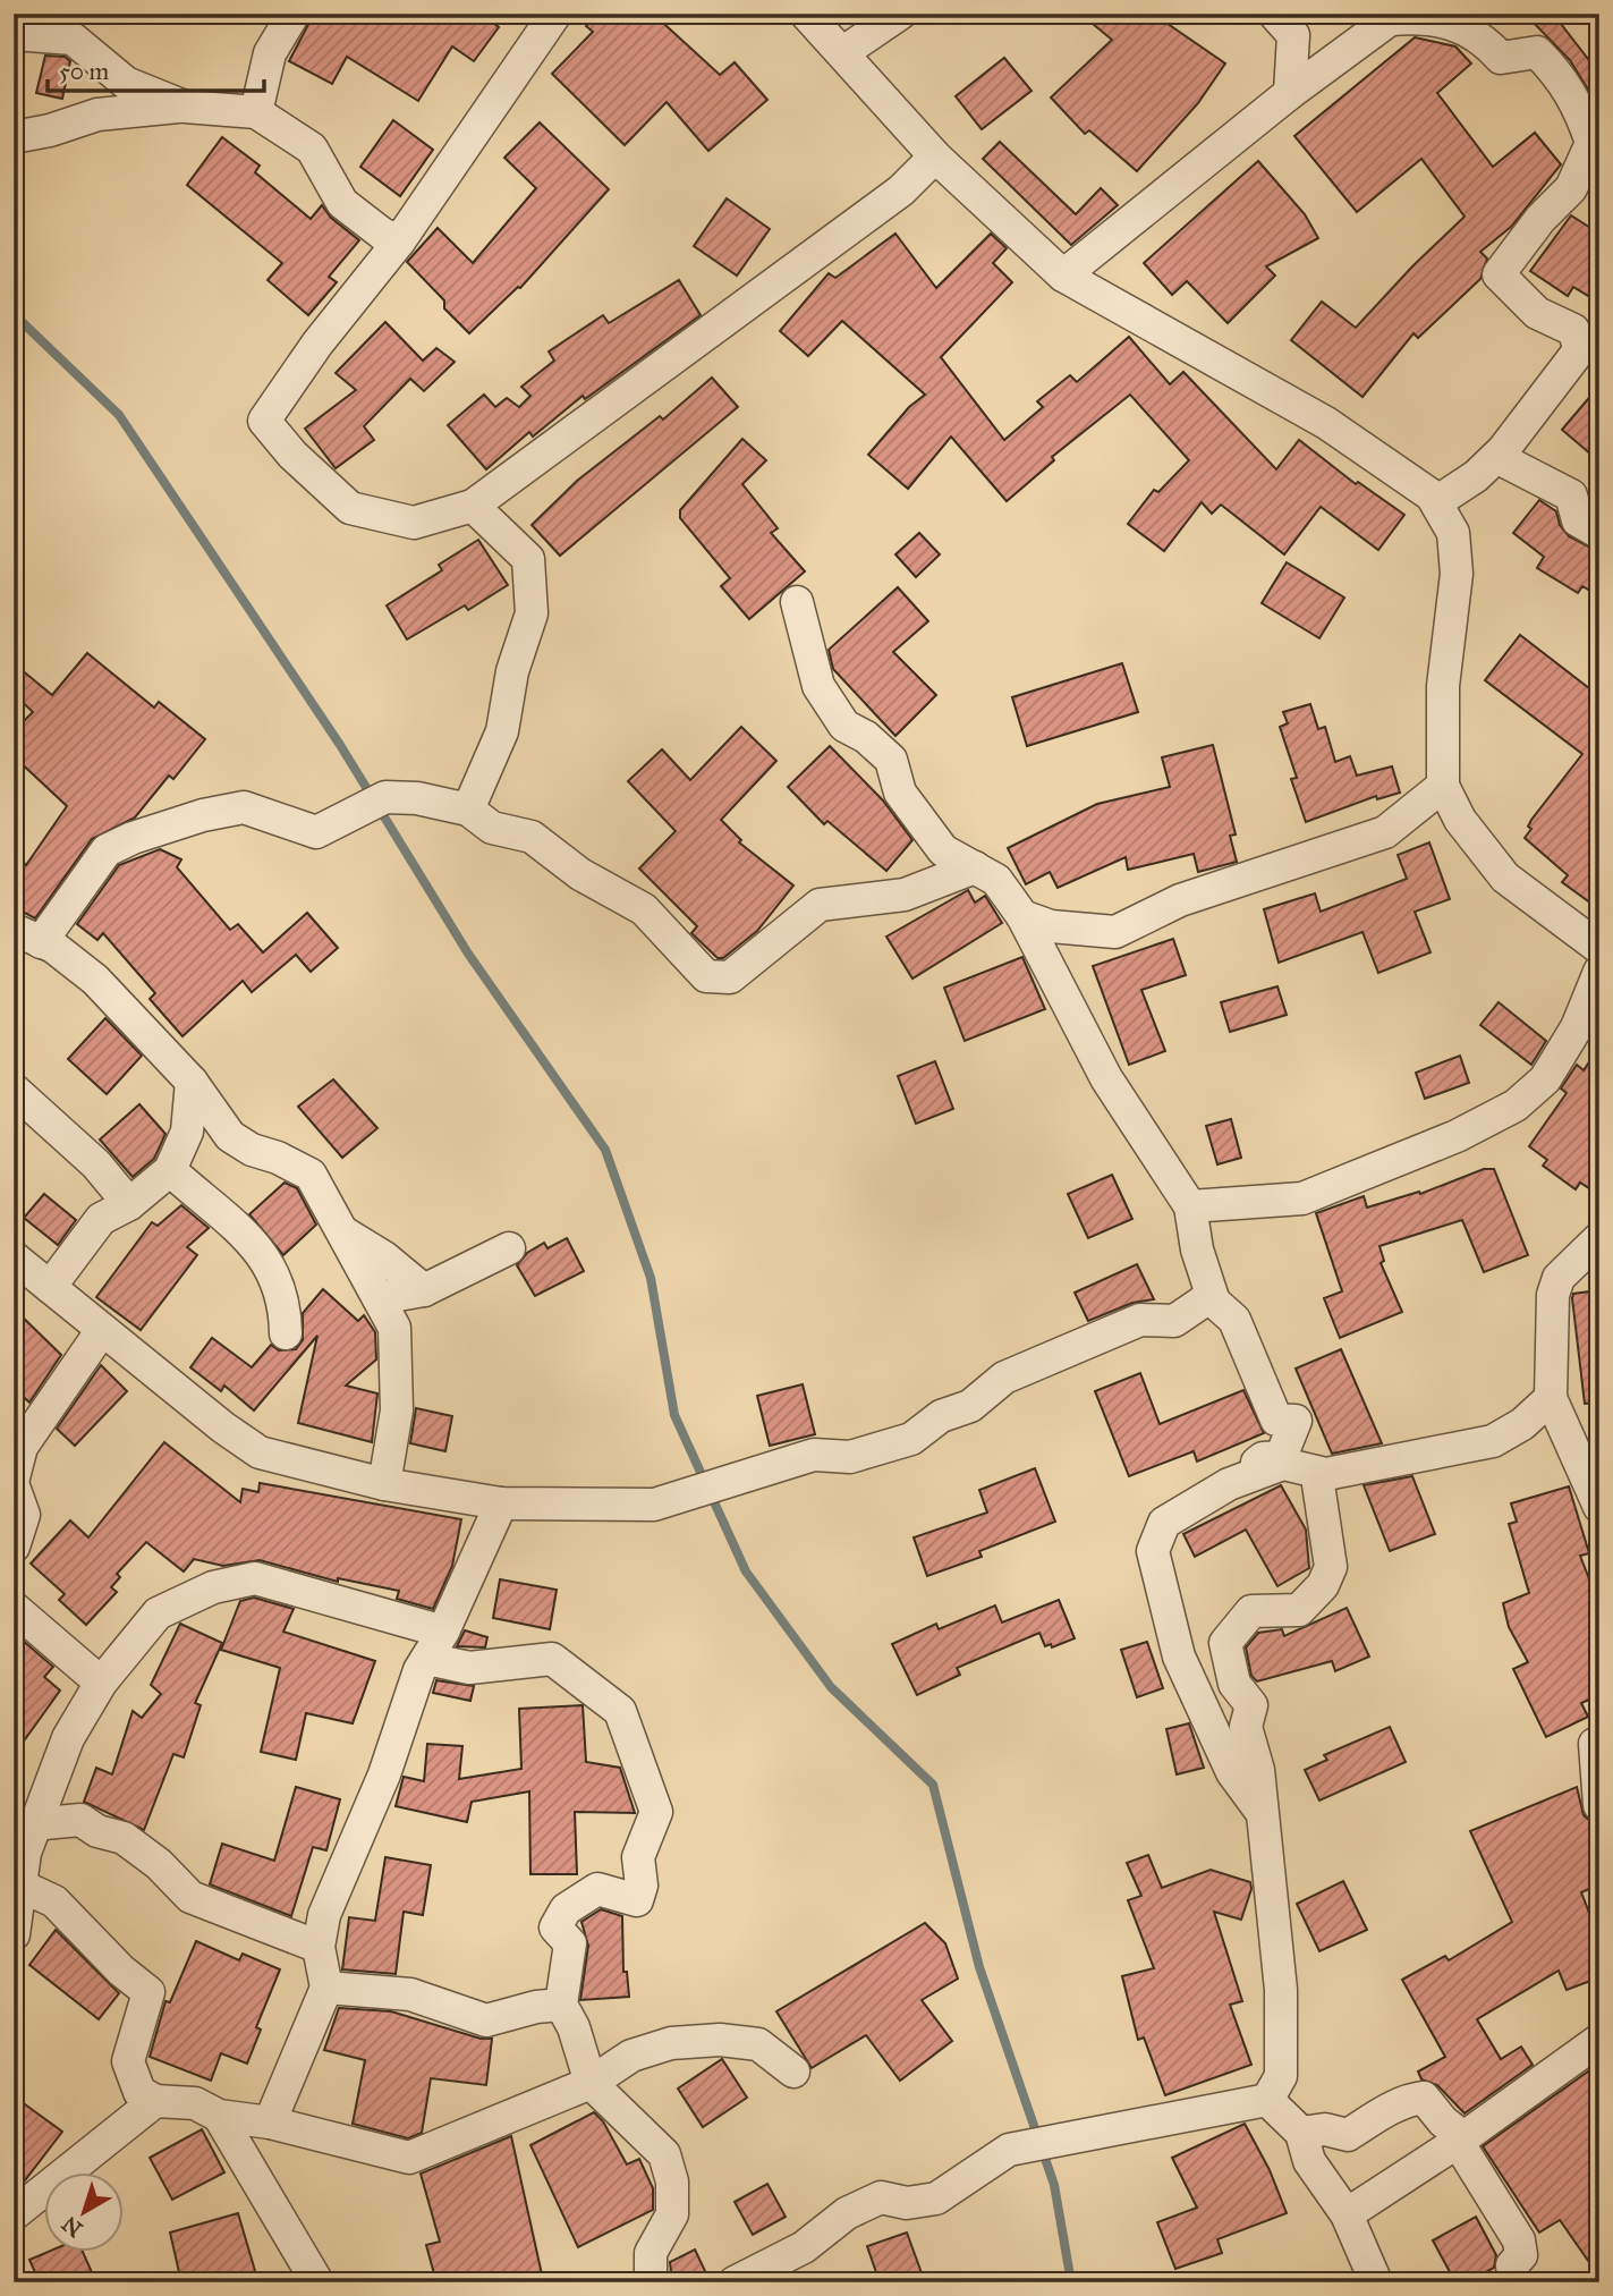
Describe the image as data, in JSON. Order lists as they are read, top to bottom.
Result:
{
  "scale_bar": "50 m",
  "north": "bottom left"
}
